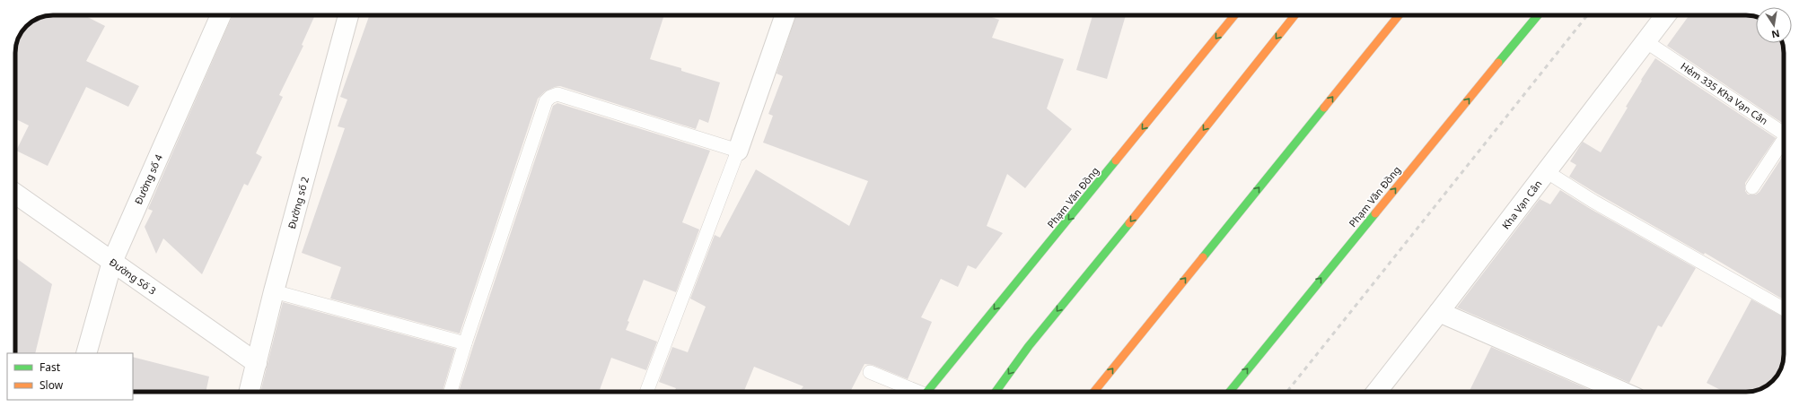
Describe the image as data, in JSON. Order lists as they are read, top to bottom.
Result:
{
  "streets": {
    "main road": ["Phạm Văn Đồng"],
    "street": [
      "Đường số 4",
      "Đường số 2",
      "Kha Vạn Cân",
      "Đường Số 3"
    ],
    "lane": ["Hẻm 335 Kha Vạn Cân"]
  },
  "crossings": [
    ["Hẻm 335 Kha Vạn Cân", "Kha Vạn Cân"],
    ["Đường số 4", "Đường Số 3"],
    ["Đường số 2", "Đường Số 3"]
  ],
  "legend": ["Fast", "Slow"],
  "north": "bottom"
}
